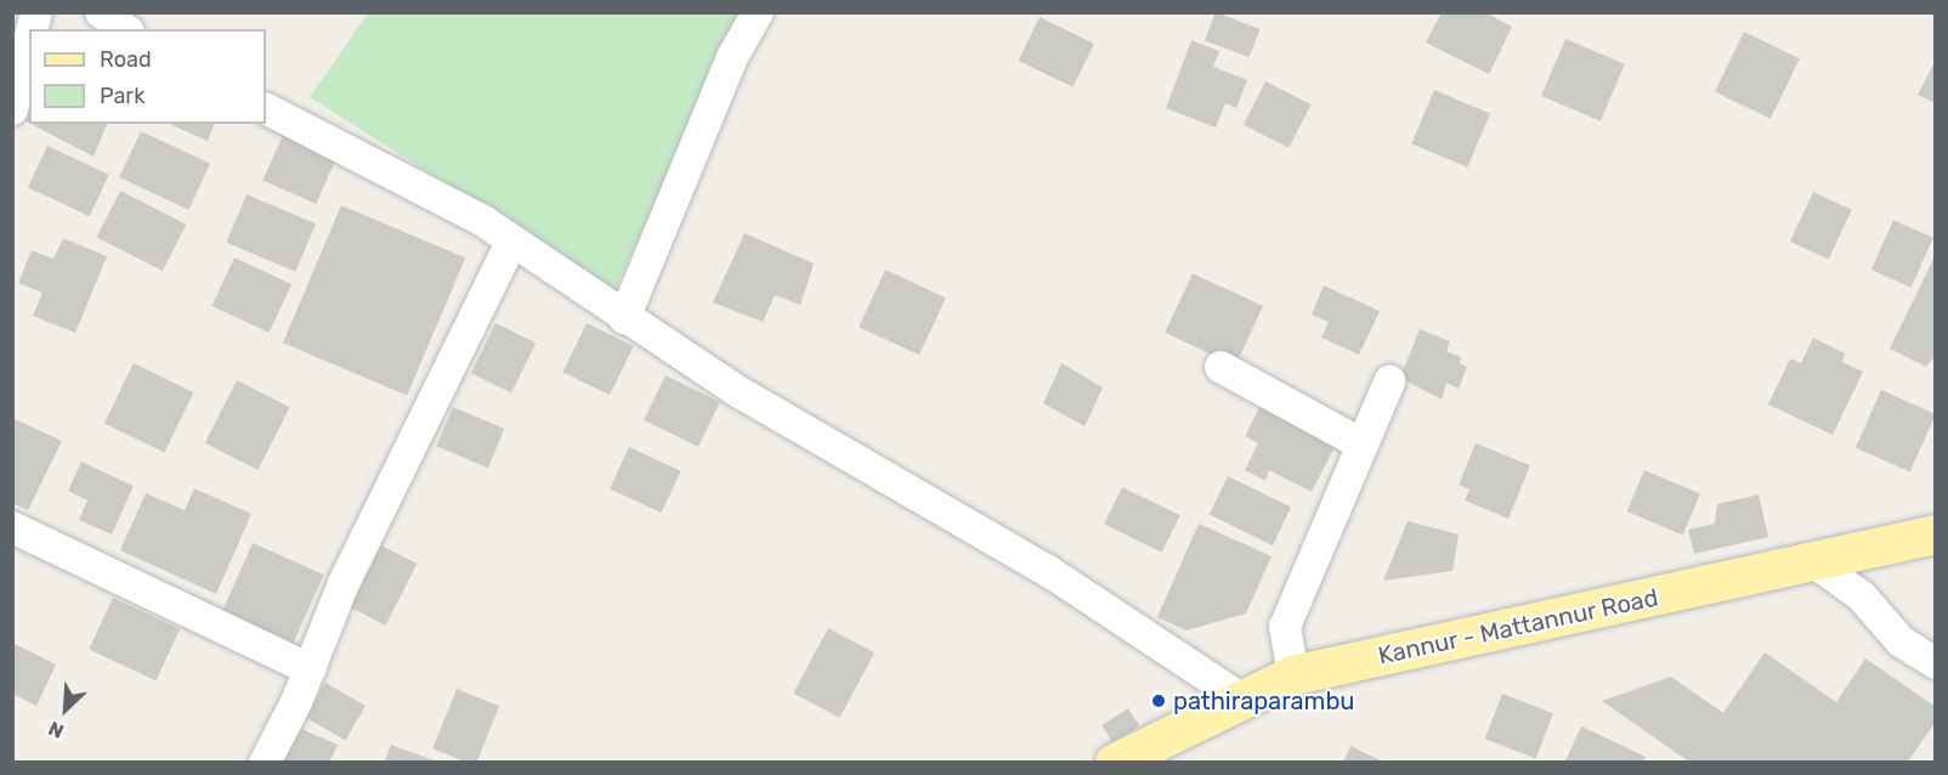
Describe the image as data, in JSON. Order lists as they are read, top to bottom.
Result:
{
  "streets": {
    "main road": ["Kannur - Mattannur Road"]
  },
  "places": ["pathiraparambu"],
  "legend": ["Road", "Park"],
  "north": "bottom left"
}
